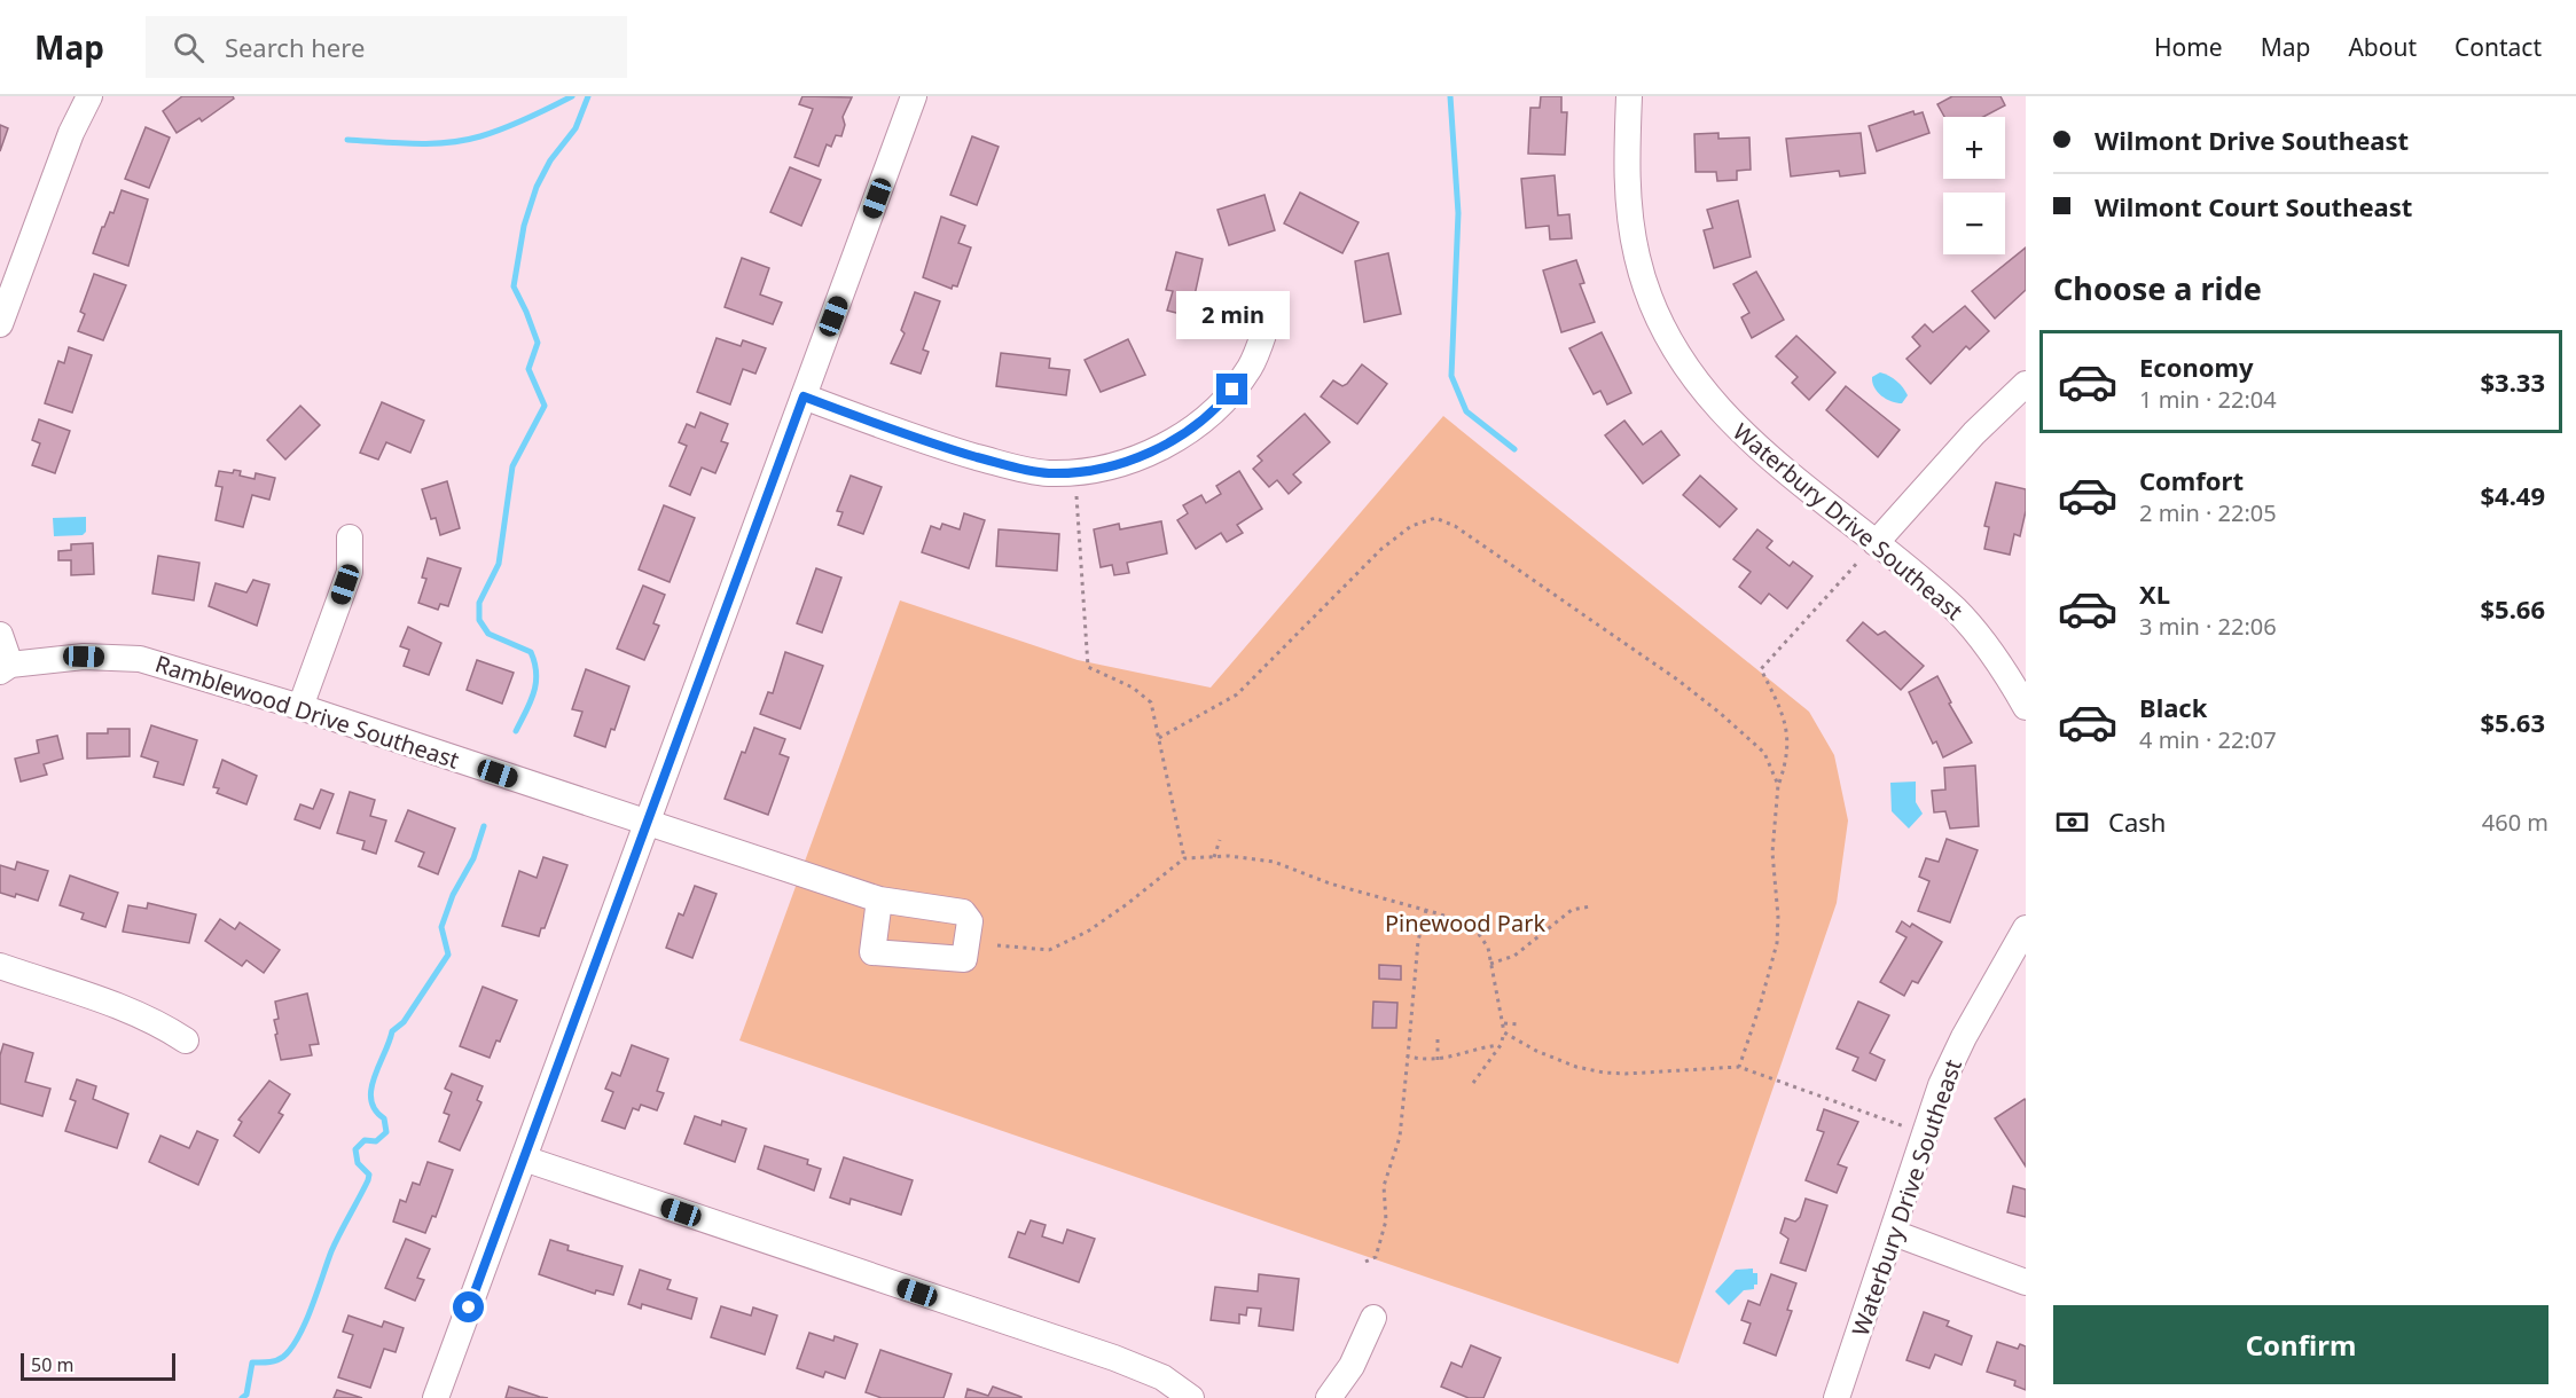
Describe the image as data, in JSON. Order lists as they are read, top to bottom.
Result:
{
  "streets": {
    "street": ["Waterbury Drive Southeast", "Ramblewood Drive Southeast"]
  },
  "parks": ["Pinewood Park"],
  "scale_bar": "50 m",
  "page": {
    "header": "Map",
    "search": "Search here",
    "nav": [
      "Home",
      "Map",
      "About",
      "Contact"
    ],
    "banner": ["Wilmont Drive Southeast", "Wilmont Court Southeast"],
    "map_buttons": ["+", "−"],
    "heading": "Choose a ride",
    "bubble": "2 min",
    "list": [
      {
        "name": "Economy",
        "note": "1 min · 22:04",
        "value": "$3.33"
      },
      {
        "name": "Comfort",
        "note": "2 min · 22:05",
        "value": "$4.49"
      },
      {
        "name": "XL",
        "note": "3 min · 22:06",
        "value": "$5.66"
      },
      {
        "name": "Black",
        "note": "4 min · 22:07",
        "value": "$5.63"
      }
    ],
    "pay": ["Cash", "460 m"],
    "buttons": "Confirm",
    "scale": "50 m"
  }
}
